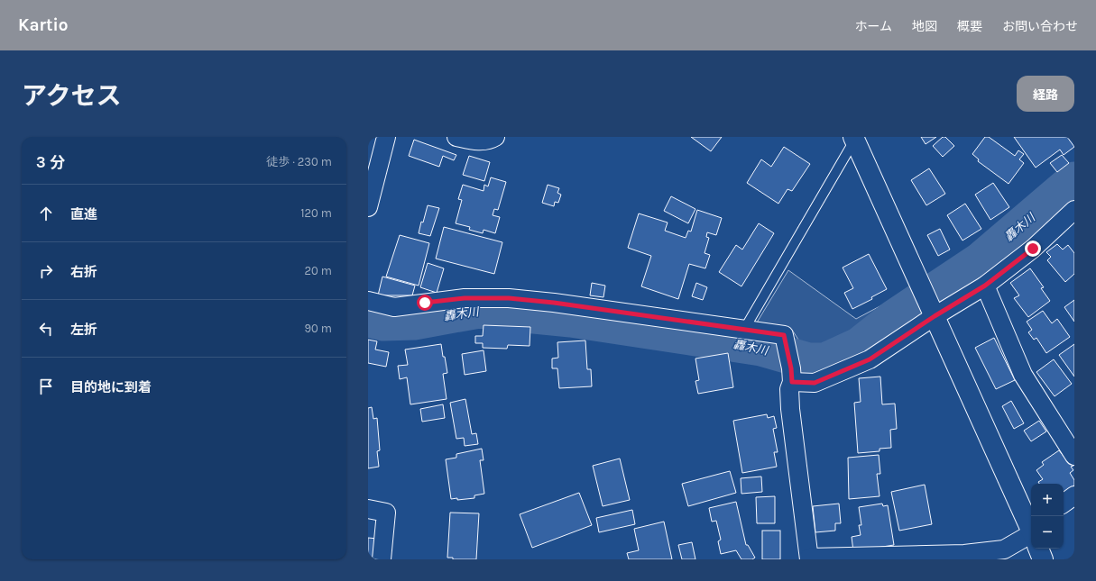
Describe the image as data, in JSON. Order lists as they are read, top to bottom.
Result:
{
  "water": ["轟木川"],
  "page": {
    "header": "Kartio",
    "nav": [
      "ホーム",
      "地図",
      "概要",
      "お問い合わせ"
    ],
    "title": "アクセス",
    "buttons": "経路",
    "heading": ["3 分", "徒歩 · 230 m"],
    "list": [
      ["直進", "120 m"],
      ["右折", "20 m"],
      ["左折", "90 m"],
      "目的地に到着"
    ],
    "map_buttons": ["+", "−"]
  }
}
